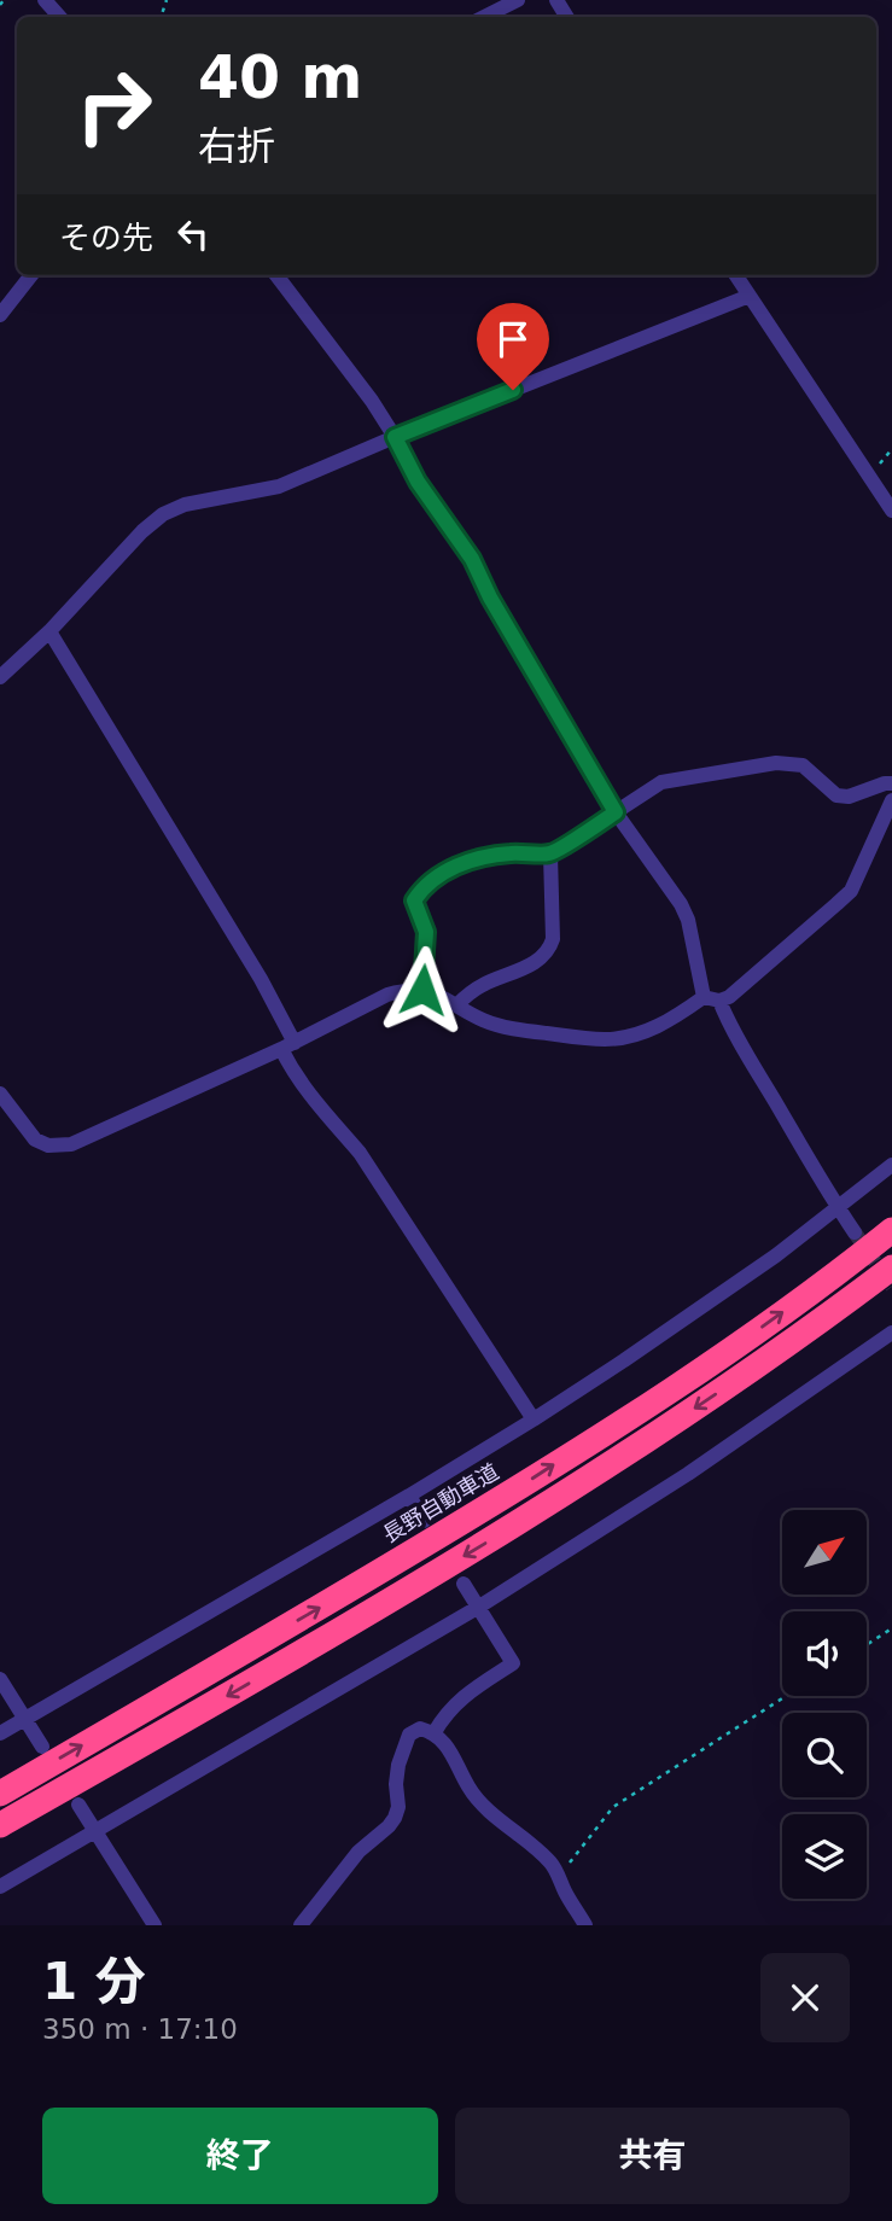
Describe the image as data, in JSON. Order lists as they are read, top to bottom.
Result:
{
  "streets": {
    "highway": ["長野自動車道"]
  },
  "north": "top right",
  "page": {
    "turn": ["40 m", "右折"],
    "then": "その先",
    "heading": ["1 分", "350 m · 17:10"],
    "buttons": ["終了", "共有"]
  }
}
